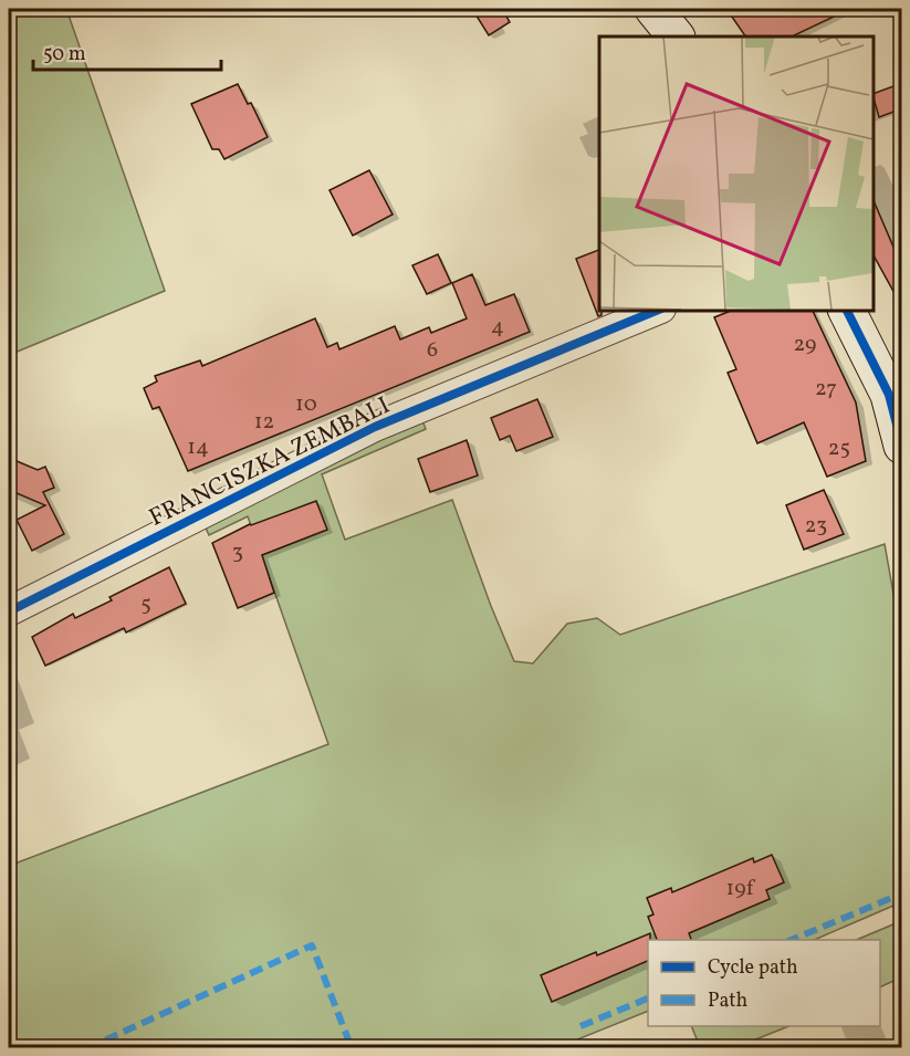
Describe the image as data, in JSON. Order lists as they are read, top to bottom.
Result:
{
  "streets": {
    "street": ["FRANCISZKA ZEMBALI"]
  },
  "house_numbers": [
    "4",
    "29",
    "6",
    "27",
    "10",
    "12",
    "14",
    "25",
    "23",
    "3",
    "5",
    "19f"
  ],
  "legend": ["Cycle path", "Path"],
  "scale_bar": "50 m"
}
